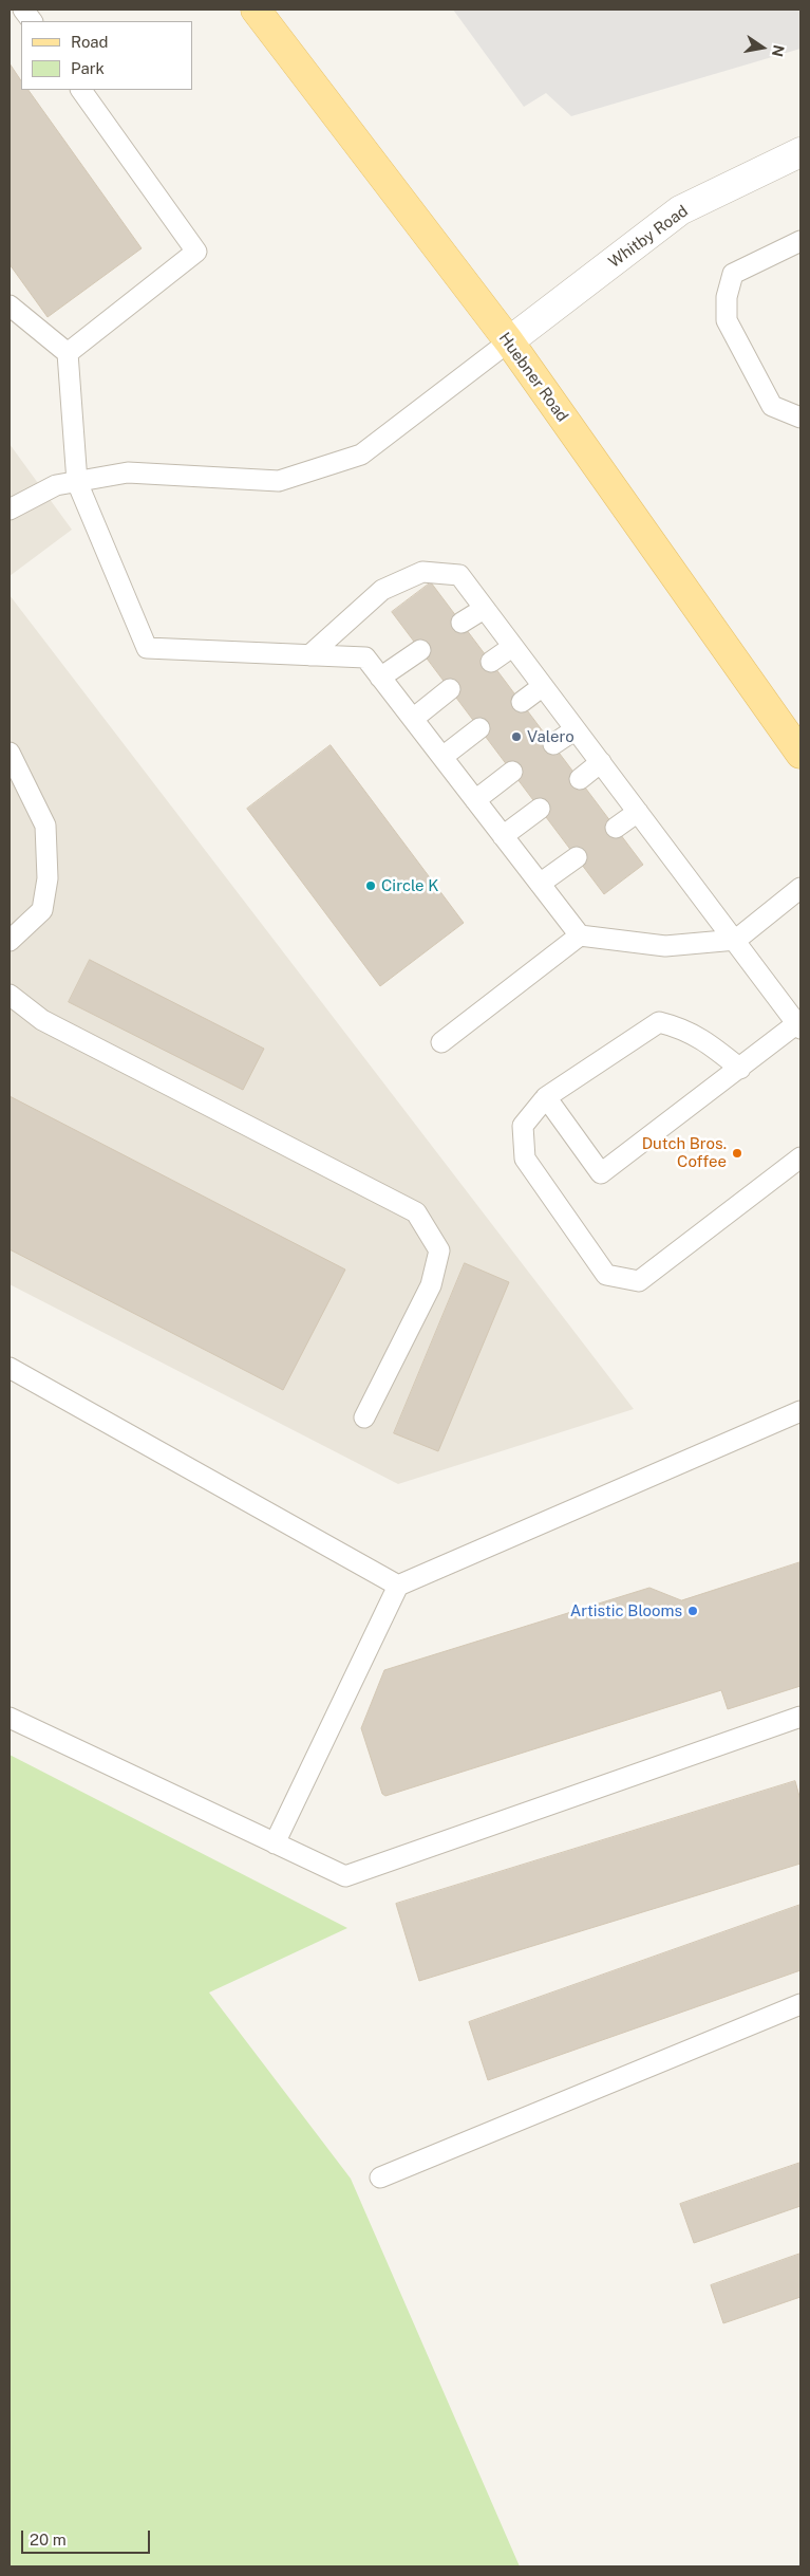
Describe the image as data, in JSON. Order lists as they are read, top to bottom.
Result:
{
  "streets": {
    "main road": ["Huebner Road"],
    "street": ["Whitby Road"]
  },
  "crossings": [
    ["Whitby Road", "Huebner Road"]
  ],
  "places": [
    "Valero",
    "Circle K",
    "Dutch Bros. Coffee",
    "Artistic Blooms"
  ],
  "legend": ["Road", "Park"],
  "scale_bar": "20 m",
  "north": "right"
}
